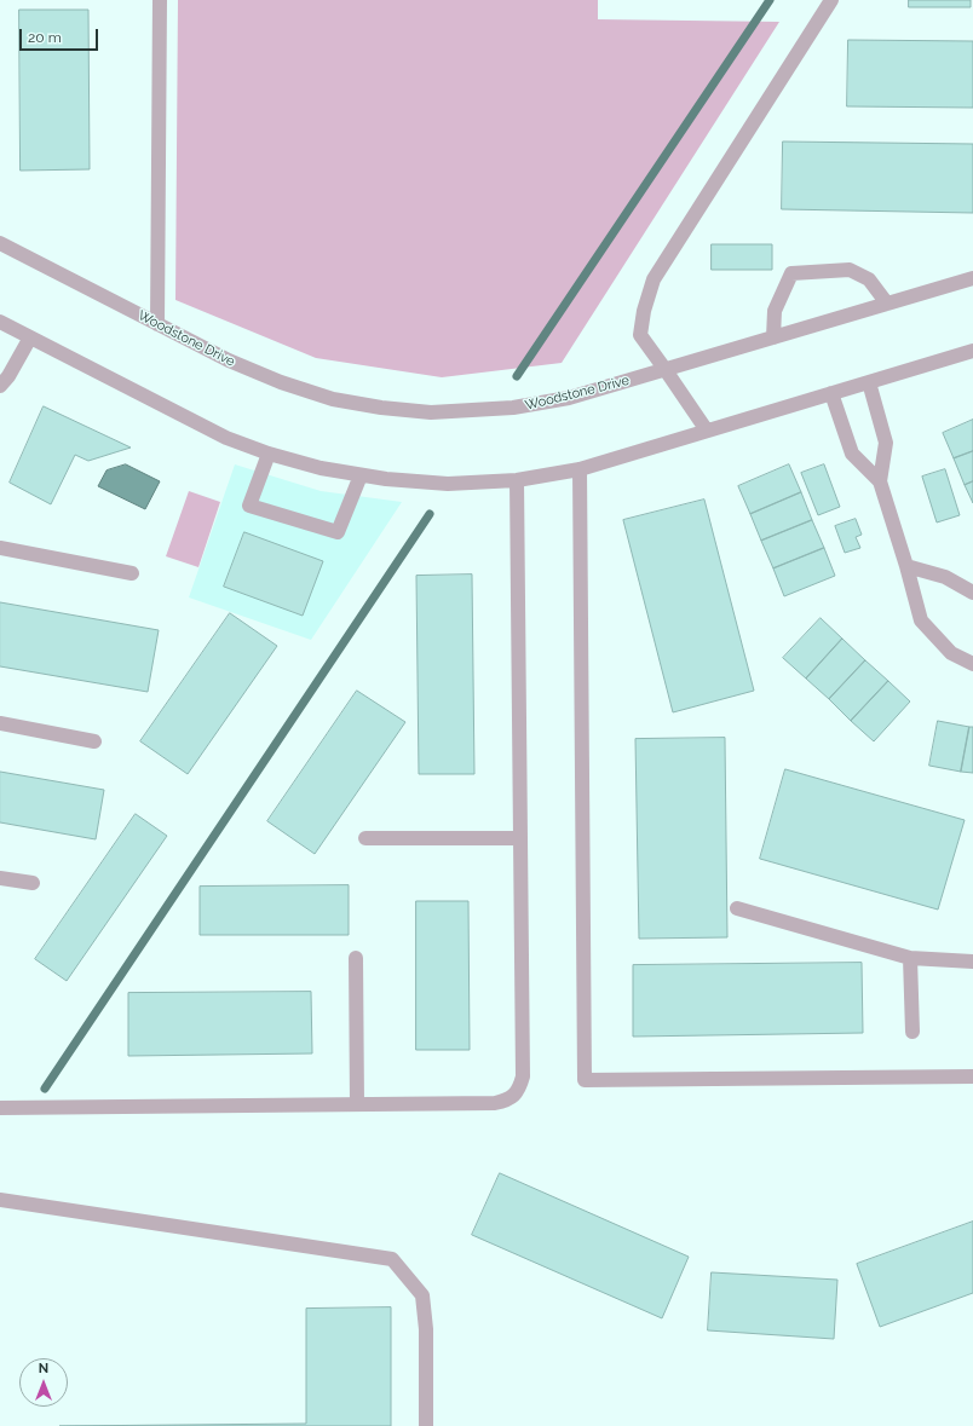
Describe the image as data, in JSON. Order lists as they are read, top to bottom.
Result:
{
  "streets": {
    "street": ["Woodstone Drive"]
  },
  "scale_bar": "20 m",
  "north": "top"
}
